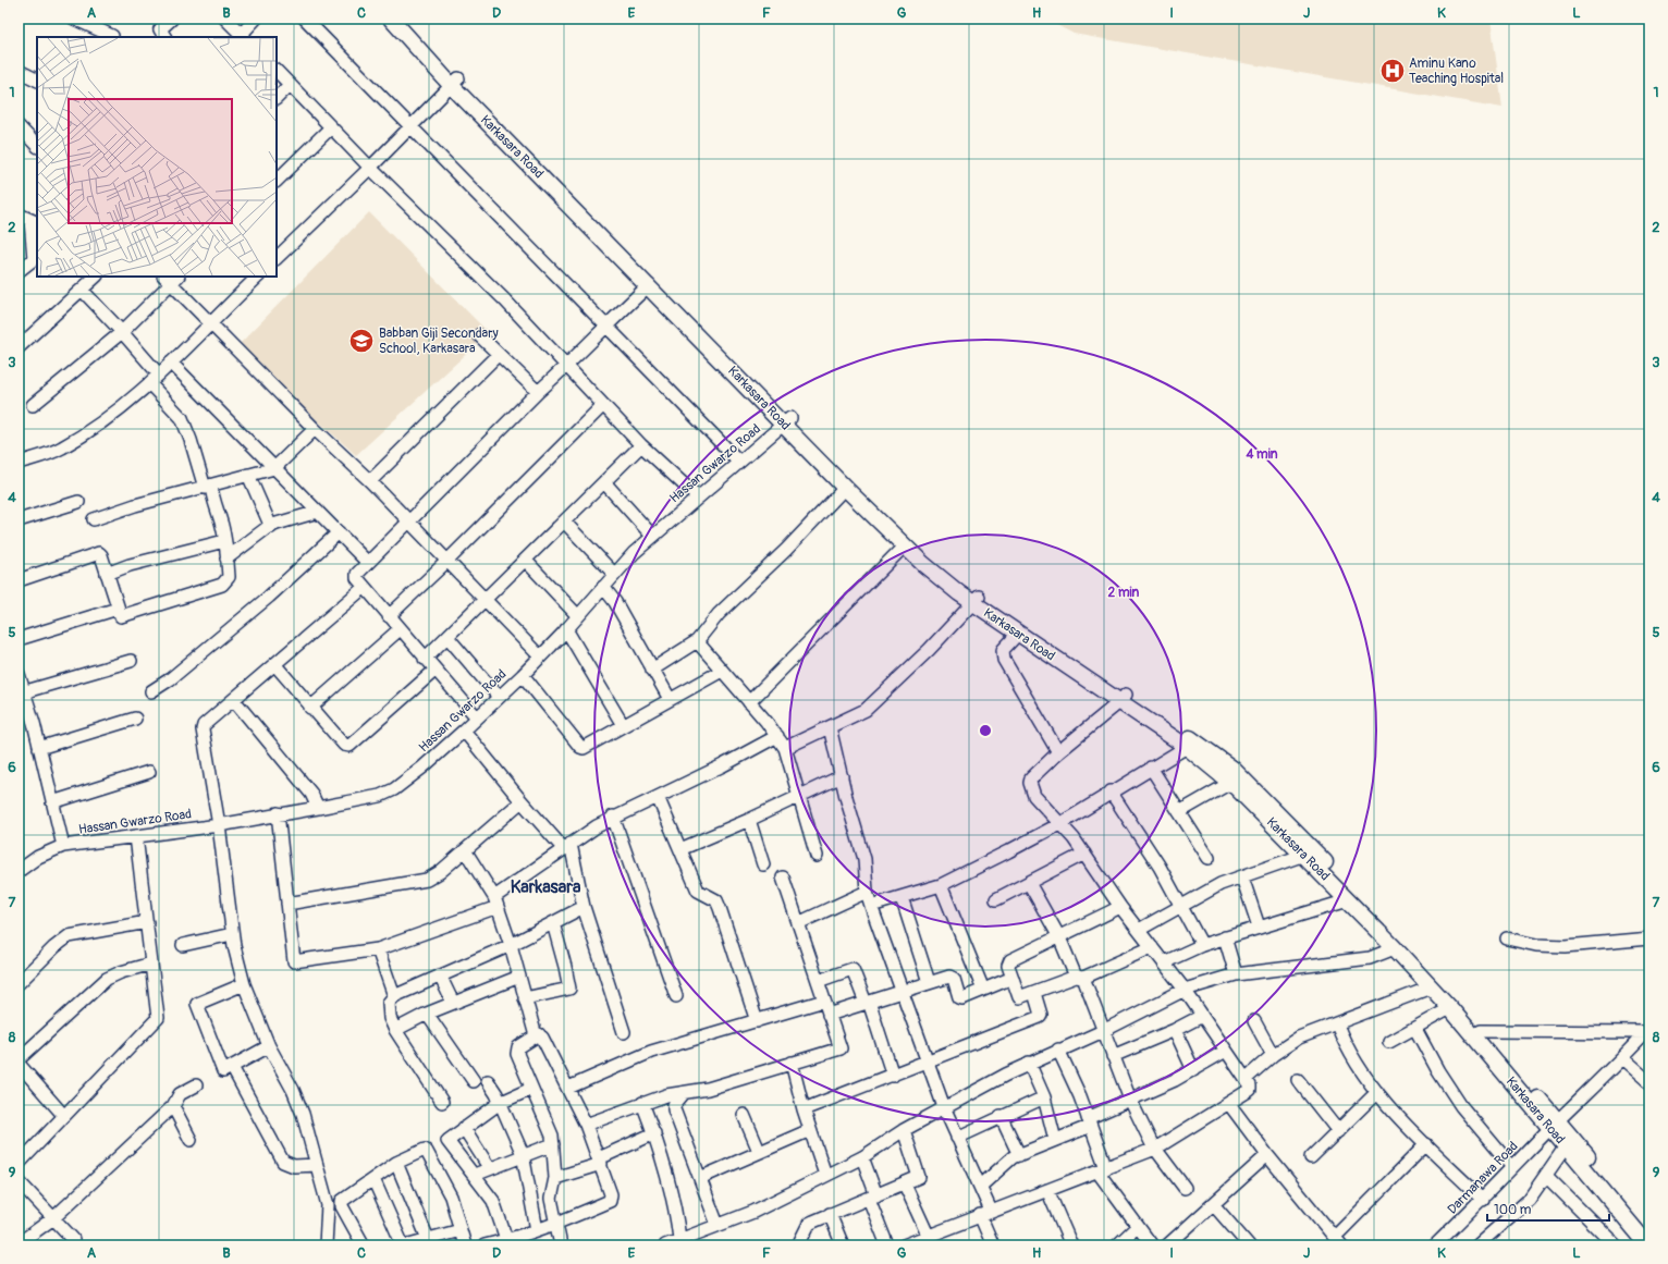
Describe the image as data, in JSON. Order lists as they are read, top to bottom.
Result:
{
  "streets": {
    "main road": ["Karkasara Road"],
    "street": ["Hassan Gwarzo Road", "Darmanawa Road"]
  },
  "crossings": [
    ["Karkasara Road", "Hassan Gwarzo Road"],
    ["Karkasara Road", "Darmanawa Road"]
  ],
  "districts": ["Karkasara"],
  "places": {
    "hospital": ["Aminu Kano Teaching Hospital"],
    "school or university": ["Babban Giji Secondary School, Karkasara"]
  },
  "scale_bar": "100 m",
  "grid": {
    "columns": [
      "A",
      "B",
      "C",
      "D",
      "E",
      "F",
      "G",
      "H",
      "I",
      "J",
      "K",
      "L"
    ],
    "rows": [
      "1",
      "2",
      "3",
      "4",
      "5",
      "6",
      "7",
      "8",
      "9"
    ]
  },
  "rings": ["4 min", "2 min"]
}
